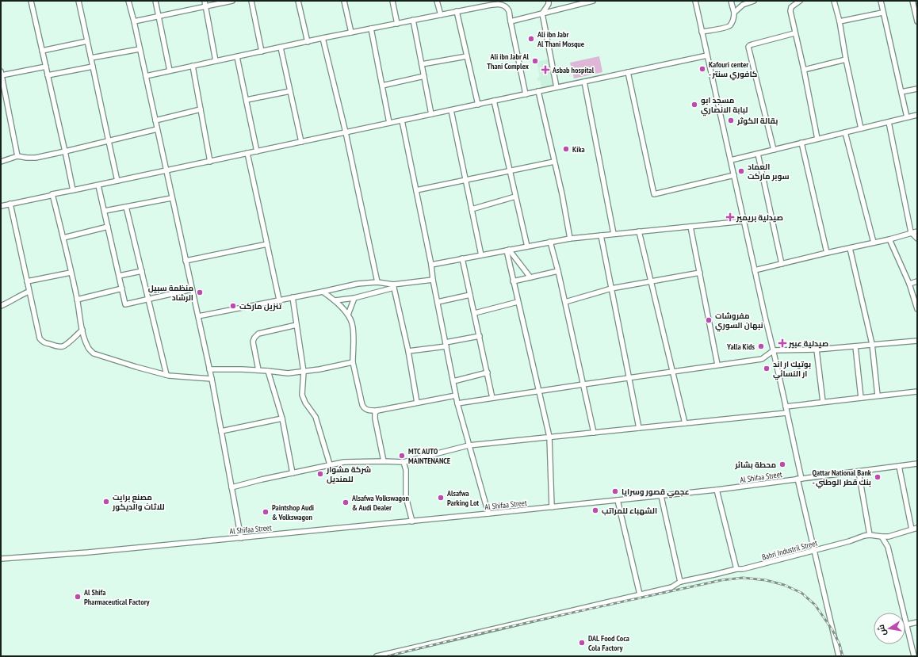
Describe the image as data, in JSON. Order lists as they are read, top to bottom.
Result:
{
  "streets": {
    "street": ["Al Shifaa Street", "Bahri Industril Street"]
  },
  "places": {
    "other": [
      "Ali ibn Jabr Al Thani Mosque",
      "Ali ibn Jabr Al Thani Complex",
      "Kafouri center - كافوري سنتر",
      "مسجد ابو لبابة الانصاري",
      "بقالة الكوثر",
      "Kika",
      "العماد سوبر ماركت",
      "منظمة سبيل الرشاد",
      "تنزيل ماركت",
      "مفروشات نبهان السوري",
      "Yalla Kids",
      "بوتيك ار اند ار النسائي",
      "MTC AUTO MAINTENANCE",
      "محطة بشائر",
      "شركة مشوار للمنديل",
      "Qattar National Bank - بنك قطر الوطني",
      "عجمي قصور وسرايا",
      "Alsafwa Parking Lot",
      "مصنع برايت للاثاث والديكور",
      "Alsafwa Volkswagon & Audi Dealer",
      "الشهباء للمراتب",
      "Paintshop Audi & Volkswagon",
      "Al Shifa Pharmaceutical Factory",
      "DAL Food Coca Cola Factory"
    ],
    "health": ["Asbab hospital", "صيدلية بريمير", "صيدلية عبير"]
  },
  "north": "left"
}
